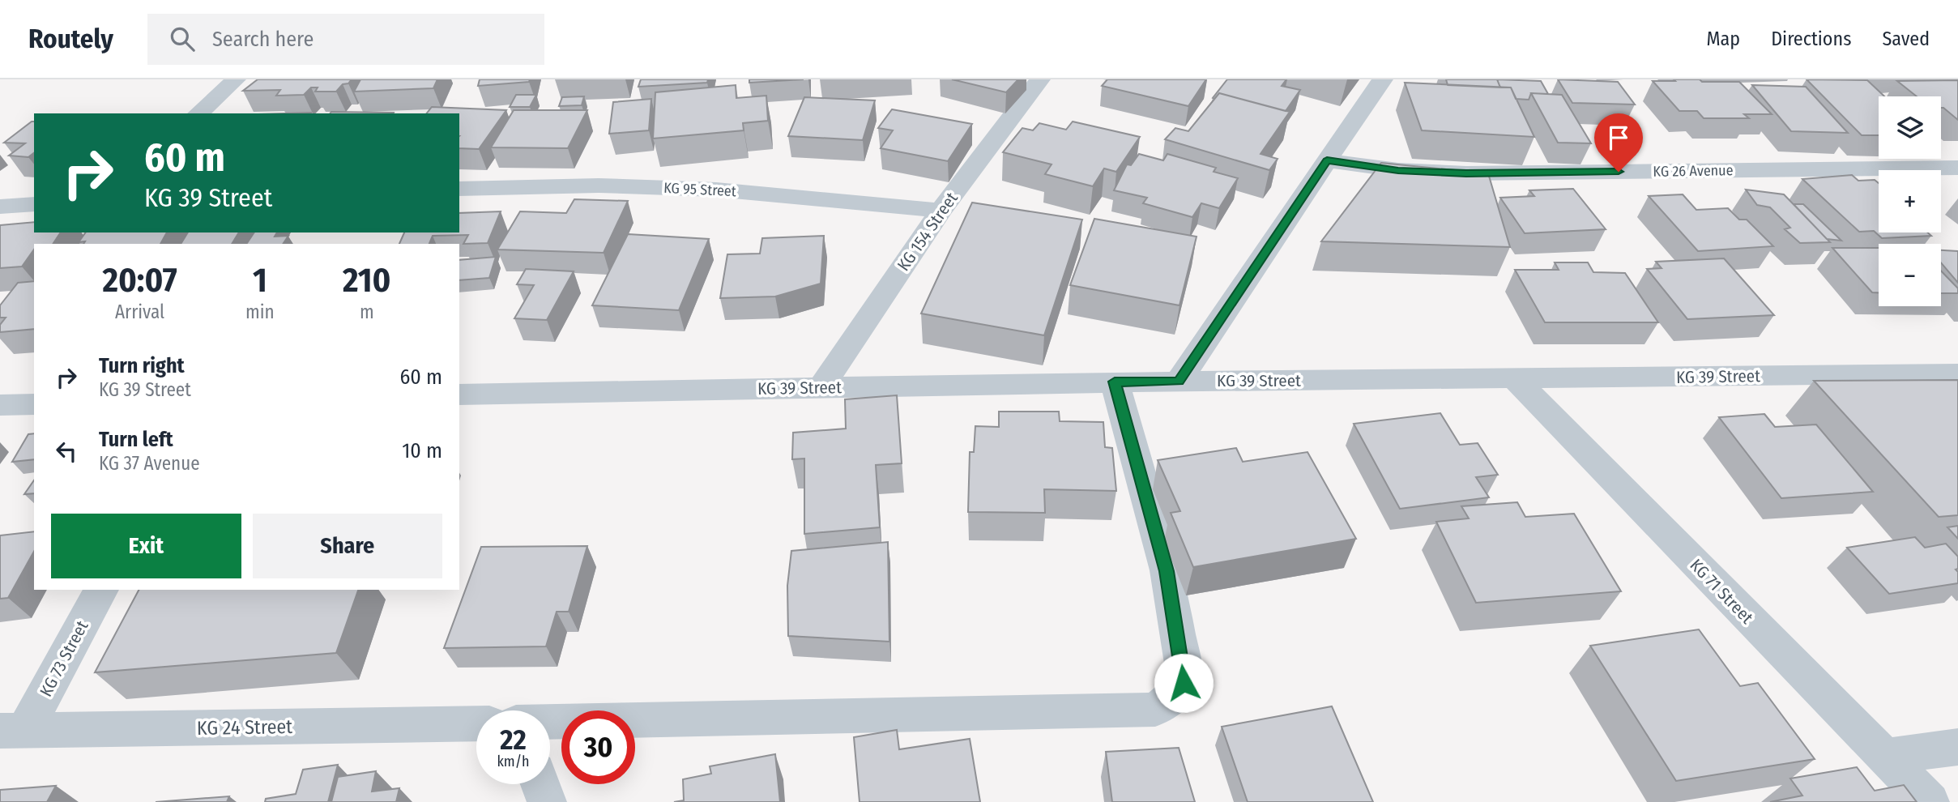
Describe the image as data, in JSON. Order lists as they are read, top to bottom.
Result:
{
  "streets": {
    "street": [
      "KG 26 Avenue",
      "KG 95 Street",
      "KG 154 Street",
      "KG 39 Street",
      "KG 71 Street",
      "KG 73 Street",
      "KG 24 Street"
    ]
  },
  "crossings": [
    ["KG 95 Street", "KG 154 Street"],
    ["KG 154 Street", "KG 39 Street"],
    ["KG 39 Street", "KG 71 Street"],
    ["KG 73 Street", "KG 24 Street"]
  ],
  "page": {
    "header": "Routely",
    "search": "Search here",
    "nav": ["Map", "Directions", "Saved"],
    "map_buttons": ["+", "−"],
    "turn": ["60 m", "KG 39 Street"],
    "eta": [
      "20:07",
      "Arrival",
      "1",
      "min",
      "210",
      "m"
    ],
    "list": [
      {
        "name": "Turn right",
        "note": "KG 39 Street",
        "value": "60 m"
      },
      {
        "name": "Turn left",
        "note": "KG 37 Avenue",
        "value": "10 m"
      }
    ],
    "buttons": ["Exit", "Share"],
    "speed": "22 km/h",
    "limit": "30"
  }
}
